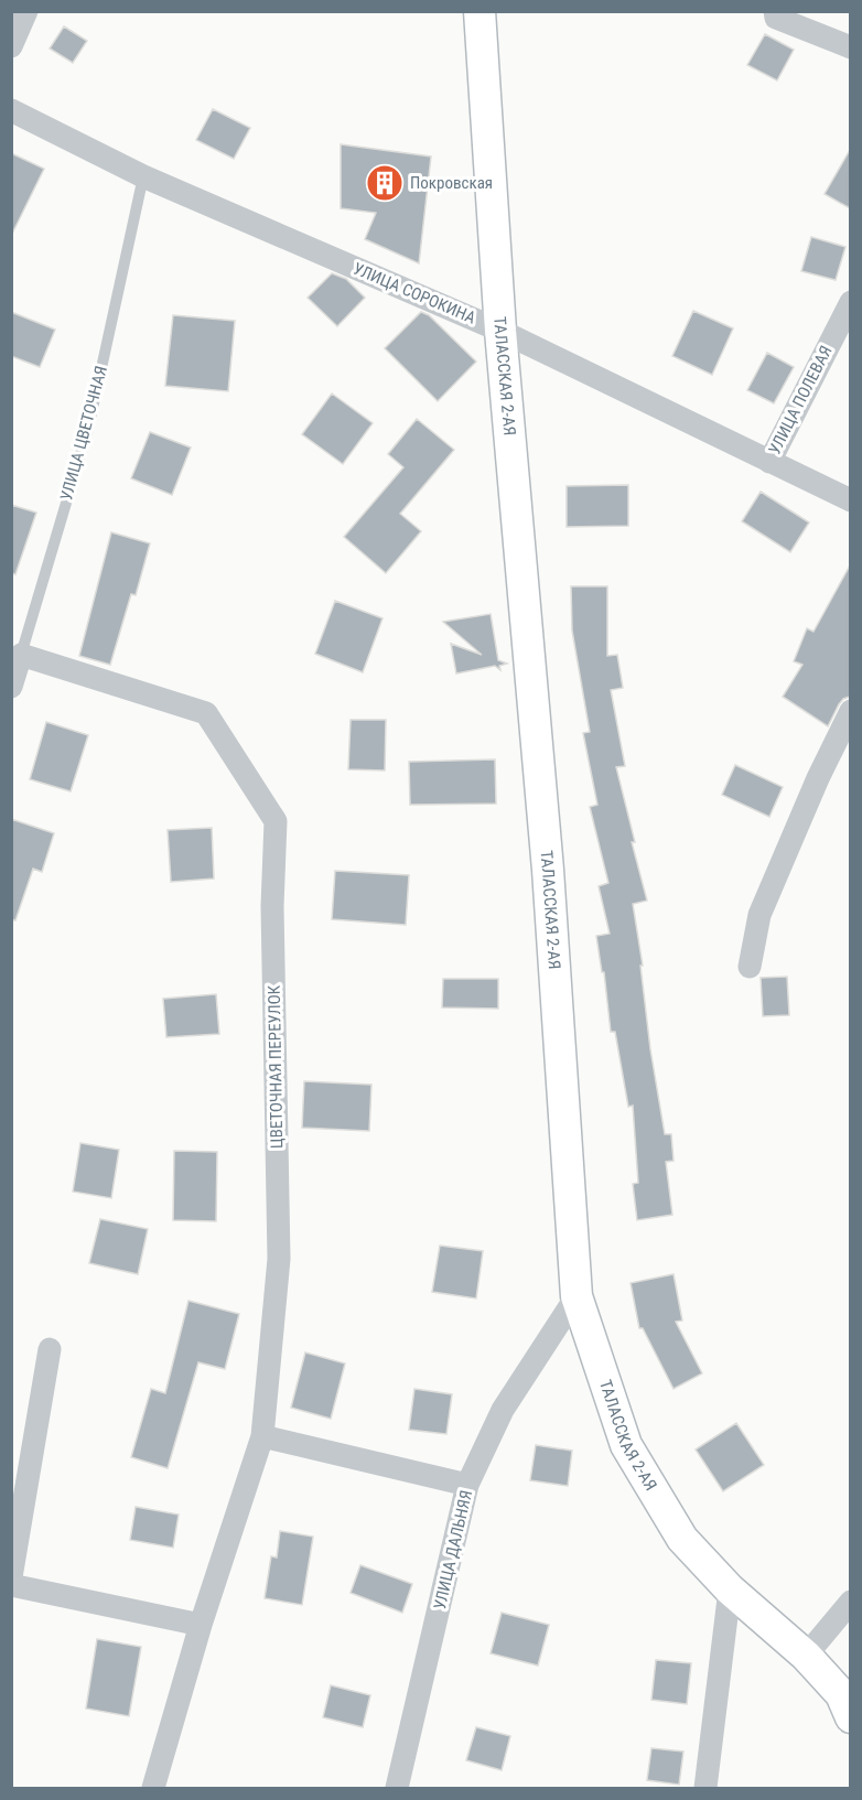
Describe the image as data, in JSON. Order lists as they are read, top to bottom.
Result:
{
  "streets": {
    "street": [
      "УЛИЦА СОРОКИНА",
      "ТАЛАССКАЯ 2-АЯ",
      "УЛИЦА ПОЛЕВАЯ",
      "УЛИЦА ЦВЕТОЧНАЯ",
      "ЦВЕТОЧНАЯ ПЕРЕУЛОК",
      "УЛИЦА ДАЛЬНЯЯ"
    ]
  },
  "crossings": [
    ["УЛИЦА СОРОКИНА", "ТАЛАССКАЯ 2-АЯ"],
    ["УЛИЦА СОРОКИНА", "УЛИЦА ПОЛЕВАЯ"],
    ["УЛИЦА СОРОКИНА", "УЛИЦА ЦВЕТОЧНАЯ"],
    ["ТАЛАССКАЯ 2-АЯ", "УЛИЦА ДАЛЬНЯЯ"],
    ["УЛИЦА ЦВЕТОЧНАЯ", "ЦВЕТОЧНАЯ ПЕРЕУЛОК"]
  ],
  "places": {
    "building": ["Покровская"]
  }
}
